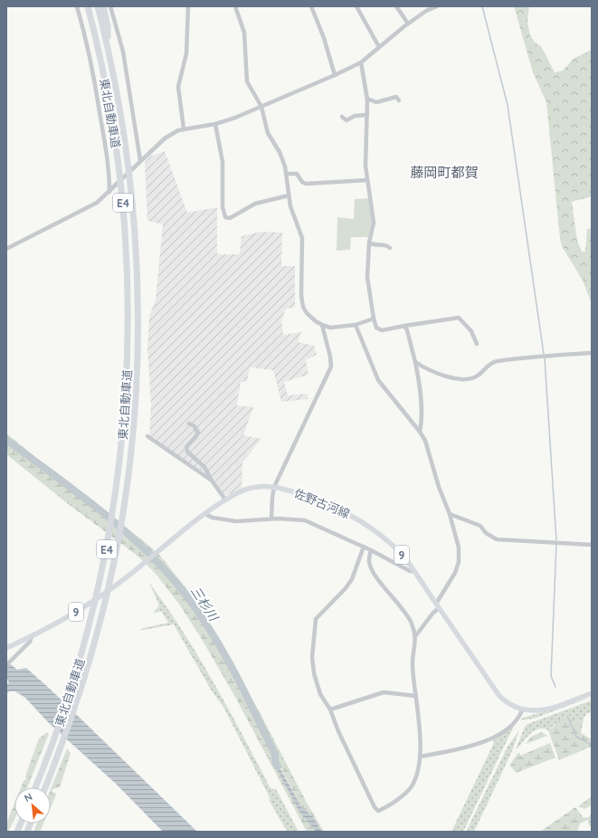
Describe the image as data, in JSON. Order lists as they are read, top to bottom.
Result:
{
  "streets": {
    "highway": ["東北自動車道", "E4"],
    "main road": ["佐野古河線", "9"]
  },
  "districts": ["藤岡町都賀"],
  "water": ["三杉川"],
  "north": "top left"
}
